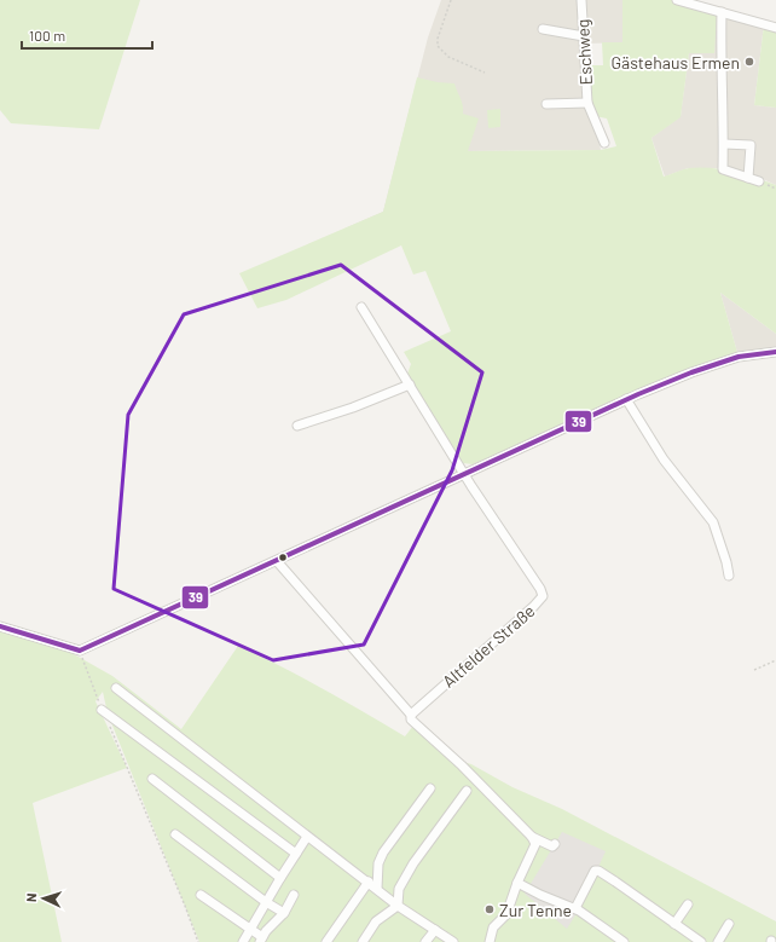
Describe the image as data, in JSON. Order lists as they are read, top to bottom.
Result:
{
  "streets": {
    "street": ["Eschweg", "Altfelder Straße"]
  },
  "places": ["Gästehaus Ermen", "Zur Tenne"],
  "lines": ["transit line 39"],
  "scale_bar": "100 m",
  "north": "left"
}
